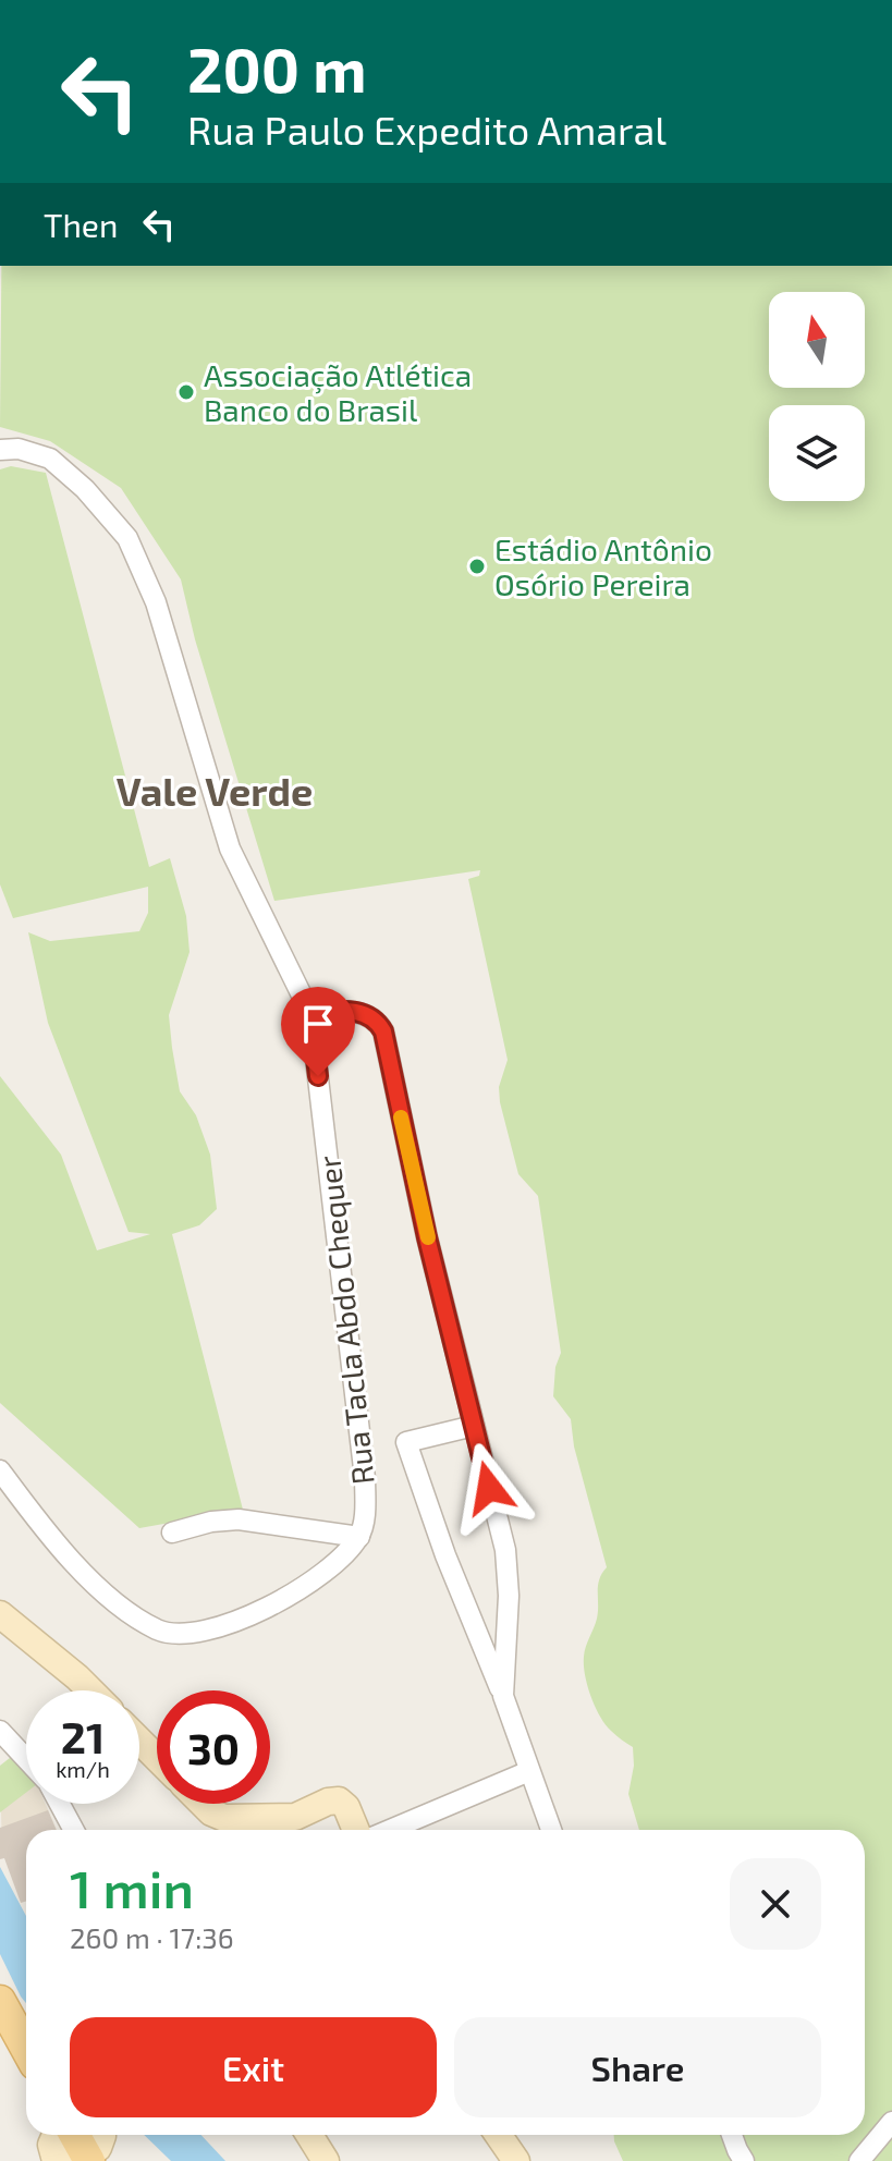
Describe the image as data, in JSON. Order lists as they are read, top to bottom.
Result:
{
  "streets": {
    "street": ["Rua Tacla Abdo Chequer"]
  },
  "districts": ["Vale Verde"],
  "places": ["Associação Atlética Banco do Brasil", "Estádio Antônio Osório Pereira"],
  "north": "top",
  "page": {
    "turn": ["200 m", "Rua Paulo Expedito Amaral"],
    "then": "Then",
    "speed": "21 km/h",
    "limit": "30",
    "heading": ["1 min", "260 m · 17:36"],
    "buttons": ["Exit", "Share"]
  }
}
